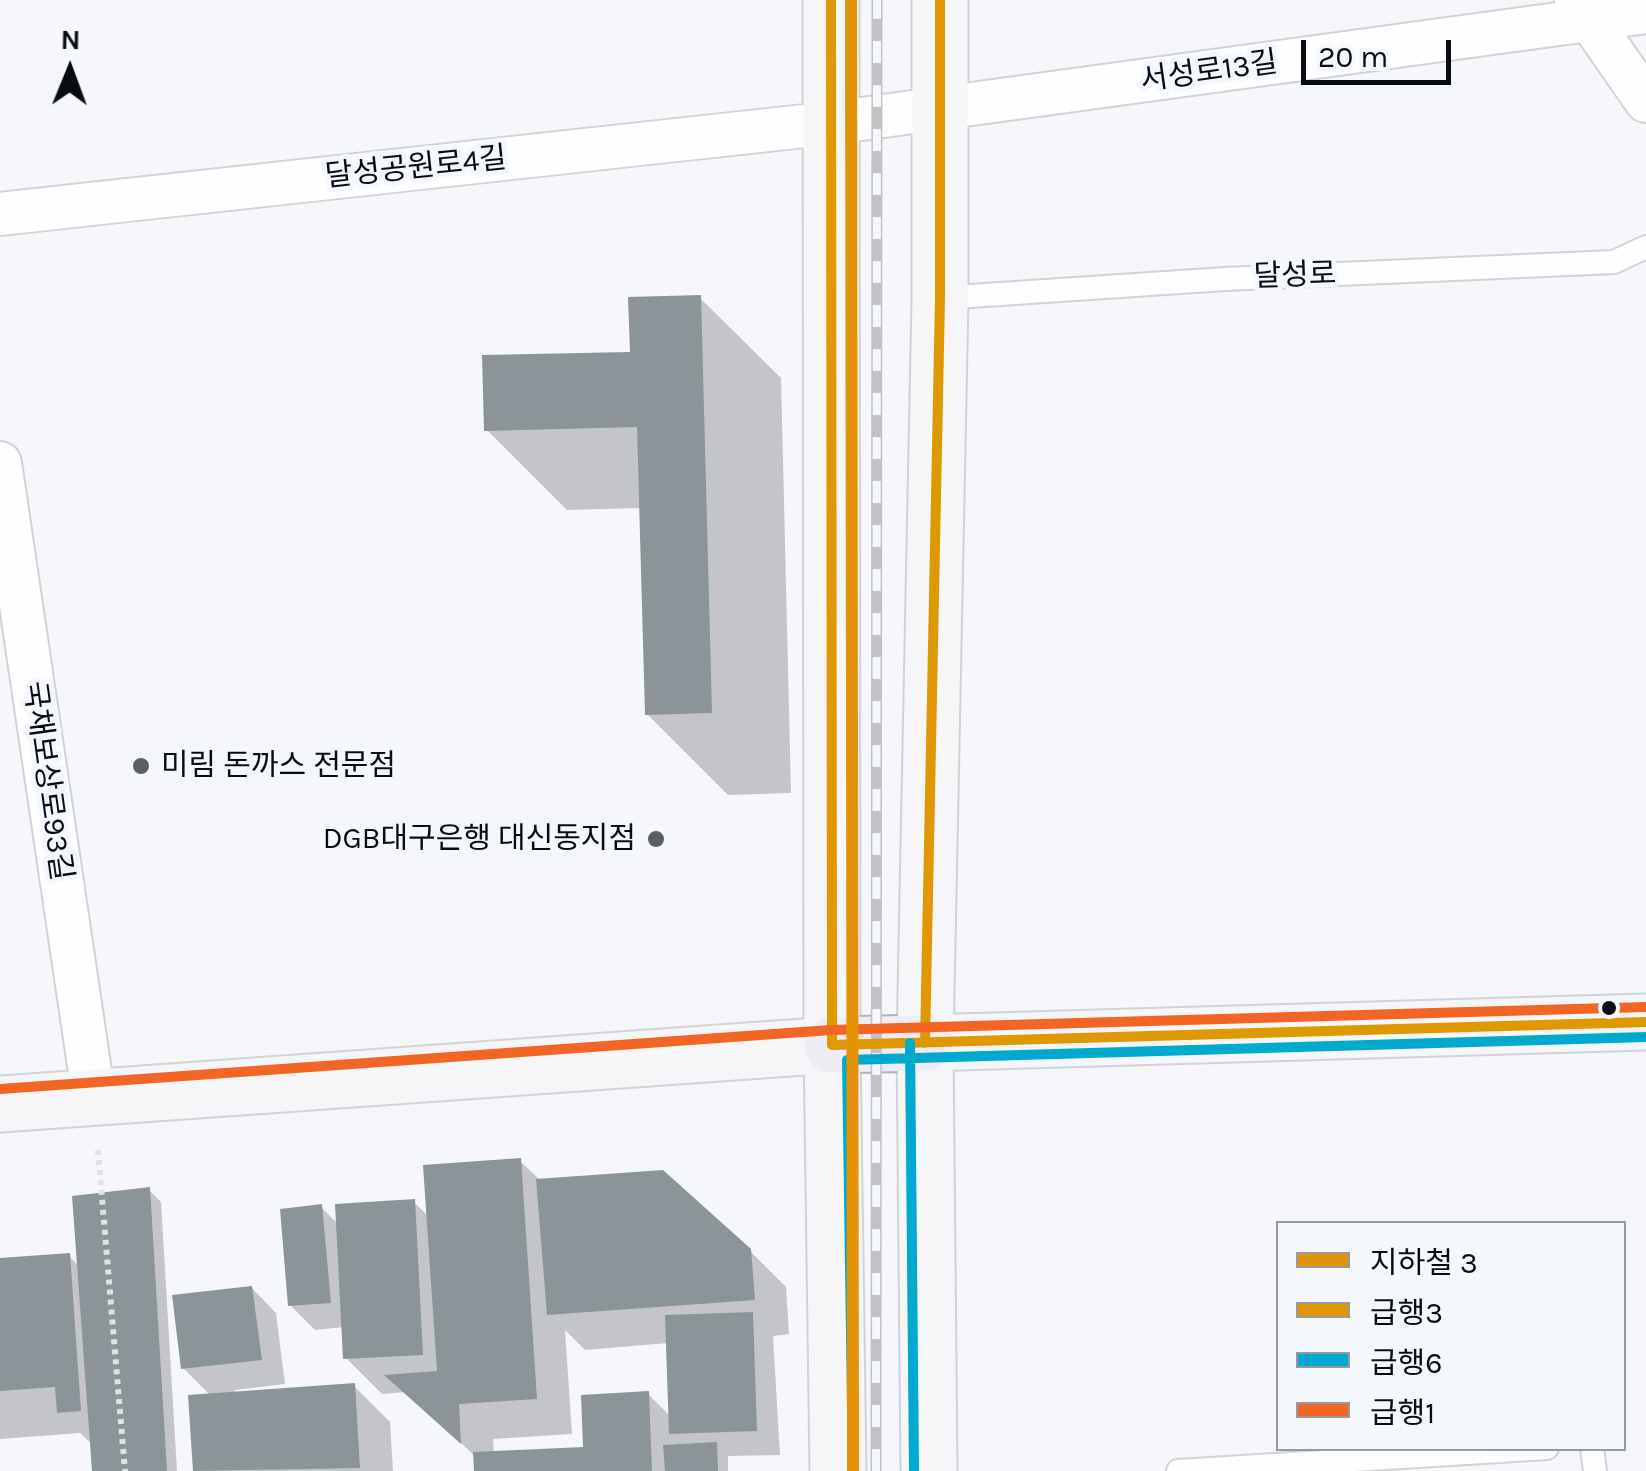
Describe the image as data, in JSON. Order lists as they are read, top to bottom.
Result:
{
  "streets": {
    "street": ["서성로13길", "달성공원로4길", "국채보상로93길"],
    "lane": ["달성로"]
  },
  "crossings": [
    ["서성로13길", "달성공원로4길"]
  ],
  "places": ["미림 돈까스 전문점", "DGB대구은행 대신동지점"],
  "lines": [
    "metro line 3",
    "transit line 급행3",
    "transit line 급행1",
    "transit line 급행6"
  ],
  "legend": [
    "지하철 3",
    "급행3",
    "급행6",
    "급행1"
  ],
  "scale_bar": "20 m",
  "north": "top"
}
